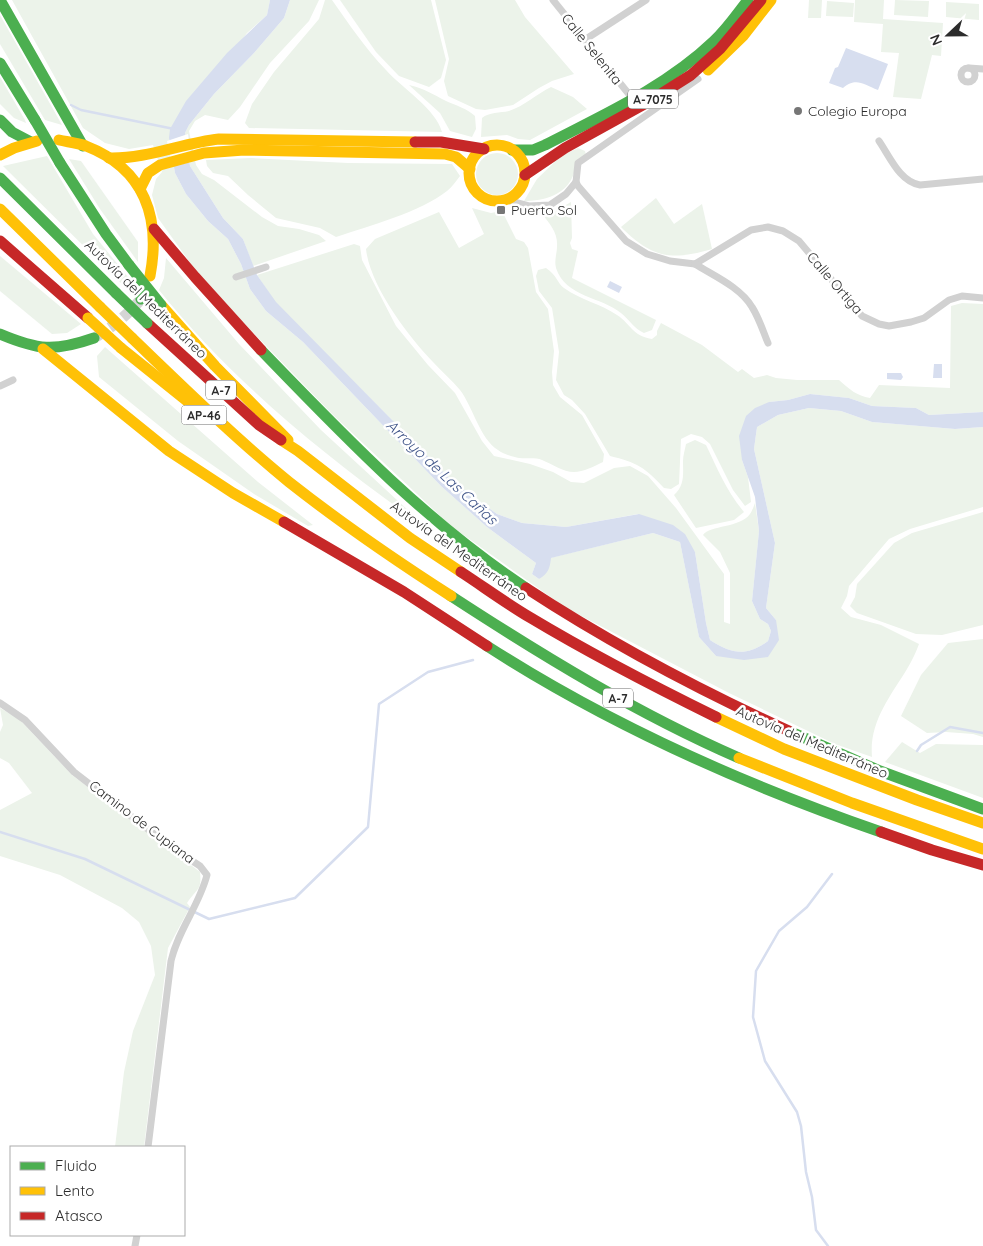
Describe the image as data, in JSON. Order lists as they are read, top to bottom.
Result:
{
  "streets": {
    "main road": [
      "A-7075",
      "Autovía del Mediterráneo",
      "A-7",
      "AP-46"
    ],
    "street": ["Calle Selenita", "Calle Ortiga", "Camino de Cupiana"]
  },
  "crossings": [
    ["Calle Selenita", "A-7075"],
    ["Autovía del Mediterráneo", "AP-46"],
    ["A-7", "AP-46"]
  ],
  "water": ["Arroyo de Las Cañas"],
  "places": {
    "other": ["Colegio Europa"],
    "transit": ["Puerto Sol"]
  },
  "legend": ["Fluido", "Lento", "Atasco"],
  "north": "left"
}
